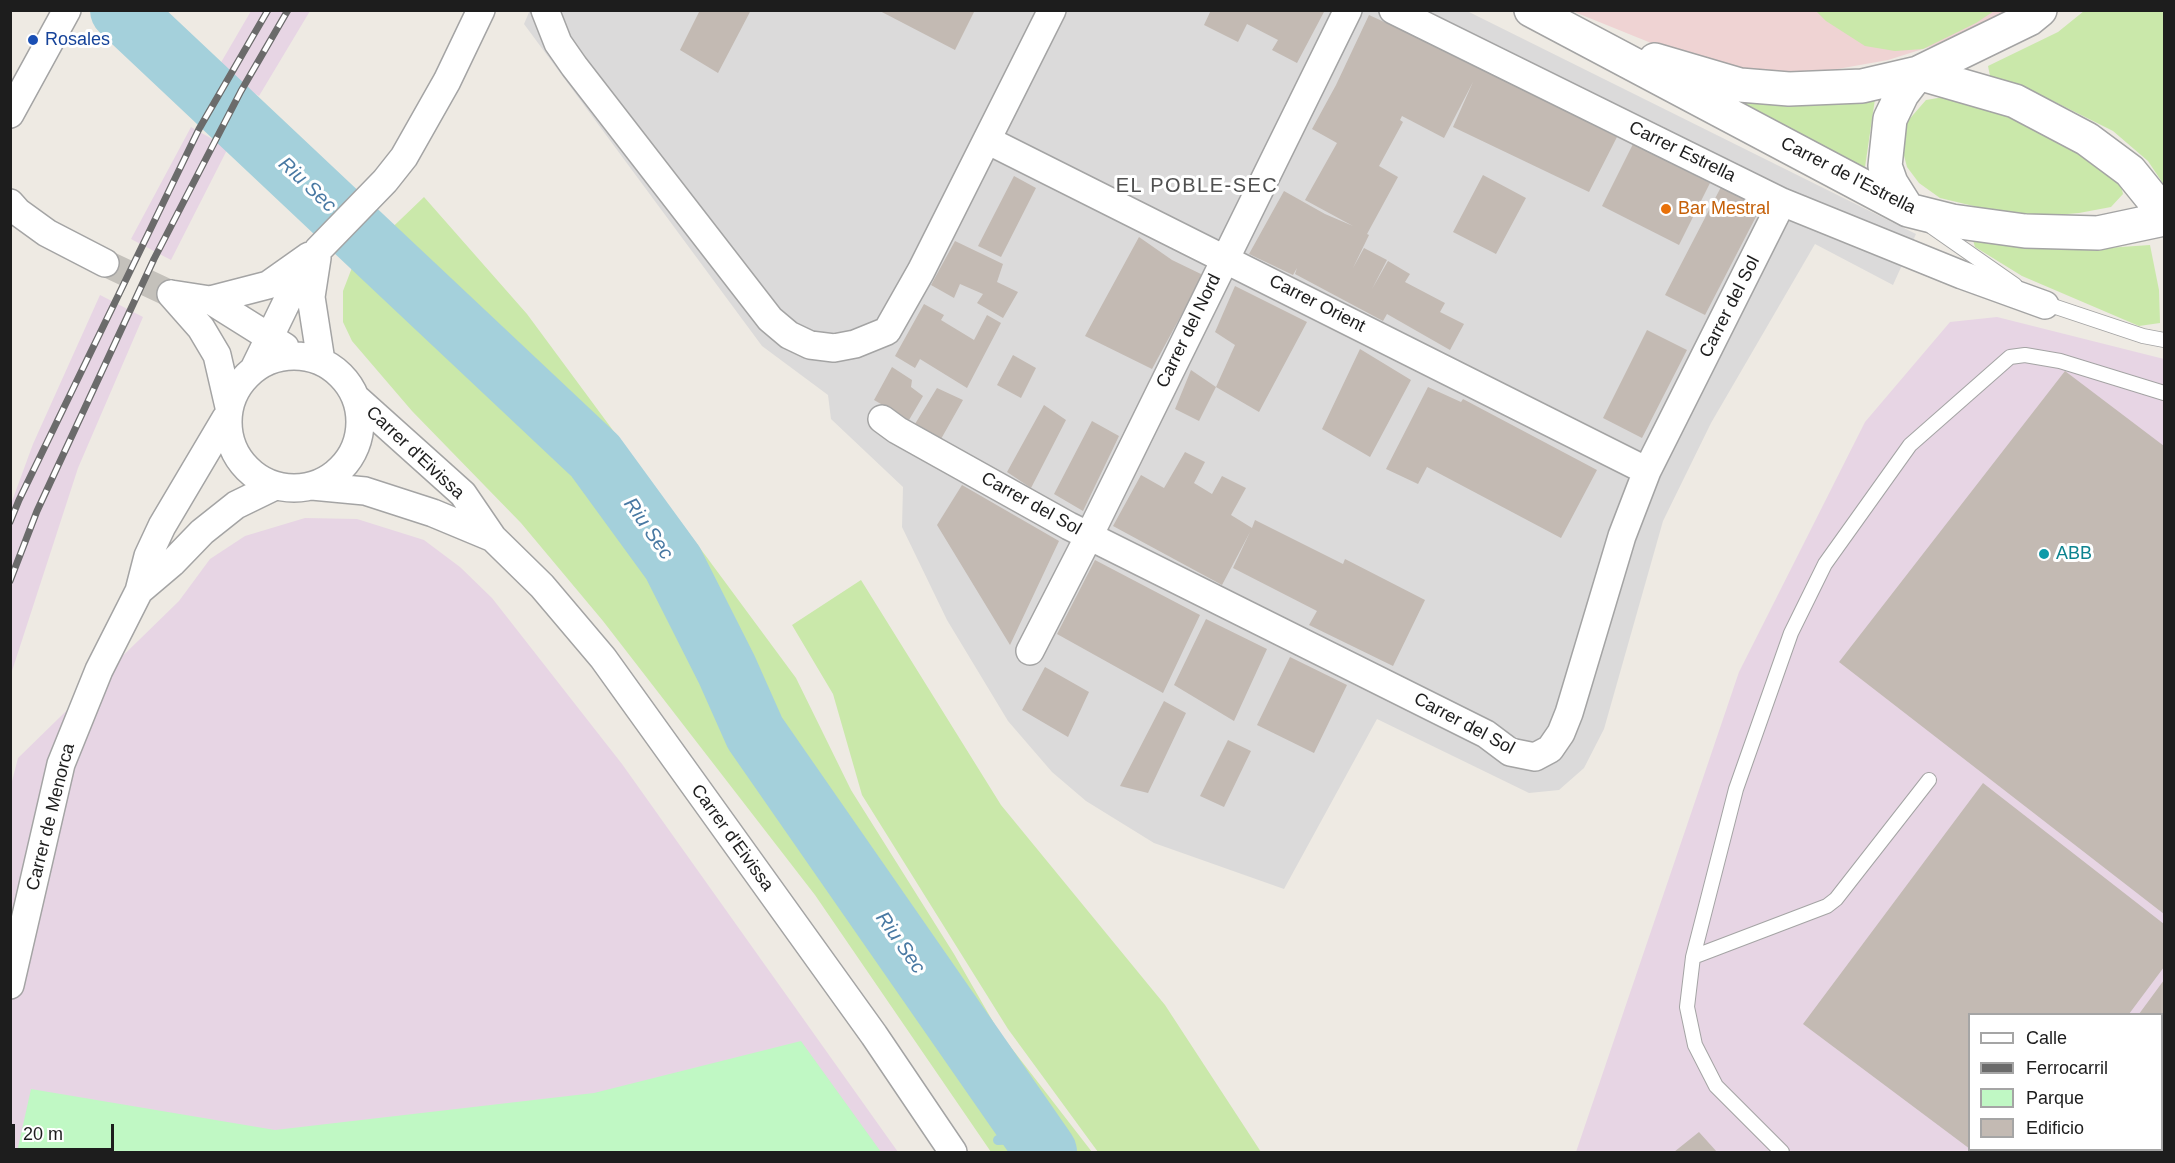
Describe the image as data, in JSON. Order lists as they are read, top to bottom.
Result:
{
  "streets": {
    "street": [
      "Carrer Estrella",
      "Carrer de l'Estrella",
      "Carrer Orient",
      "Carrer del Sol",
      "Carrer del Nord",
      "Carrer d'Eivissa",
      "Carrer de Menorca"
    ]
  },
  "crossings": [
    ["Carrer Estrella", "Carrer del Sol"],
    ["Carrer Orient", "Carrer del Sol"],
    ["Carrer Orient", "Carrer del Nord"],
    ["Carrer del Sol", "Carrer del Nord"],
    ["Carrer d'Eivissa", "Carrer de Menorca"]
  ],
  "districts": ["EL POBLE-SEC"],
  "water": ["Riu Sec"],
  "places": ["Rosales", "Bar Mestral", "ABB"],
  "legend": [
    "Calle",
    "Ferrocarril",
    "Parque",
    "Edificio"
  ],
  "scale_bar": "20 m"
}
